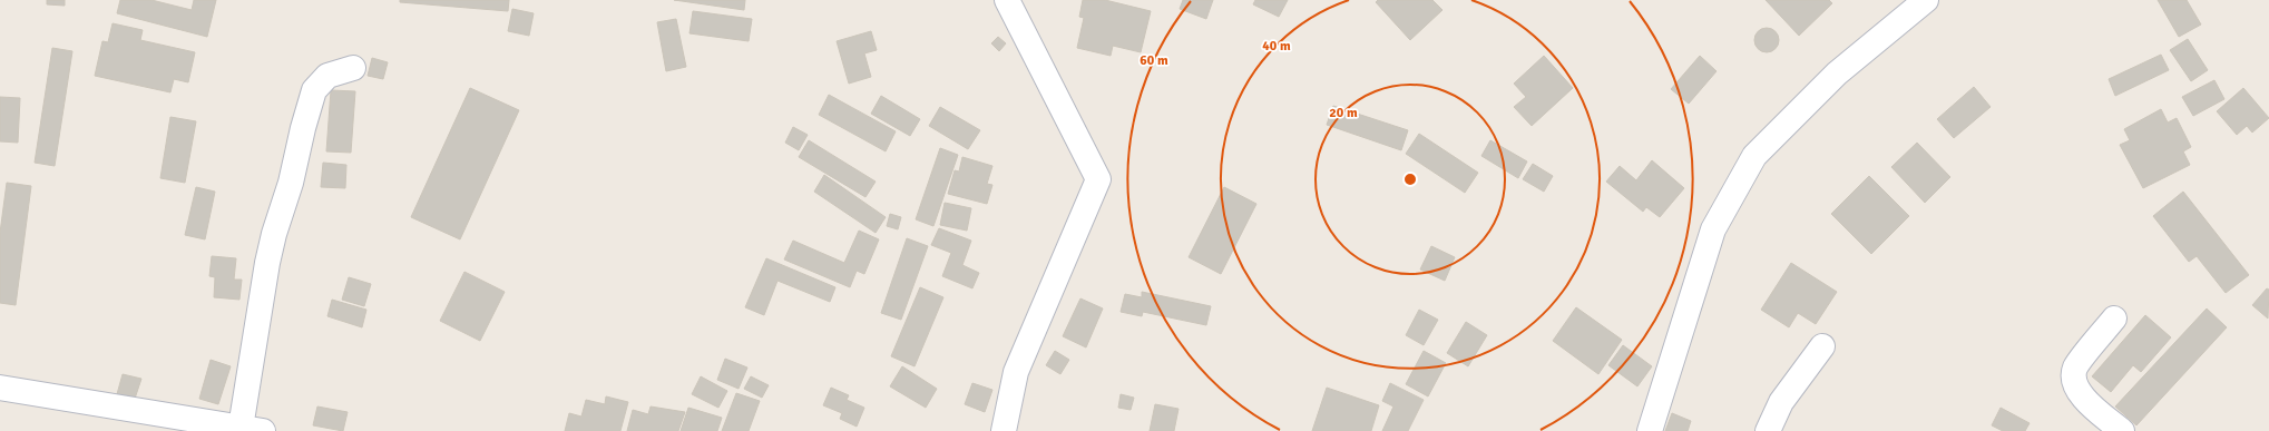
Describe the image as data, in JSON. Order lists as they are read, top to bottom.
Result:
{
  "rings": ["40 m", "60 m", "20 m"]
}
